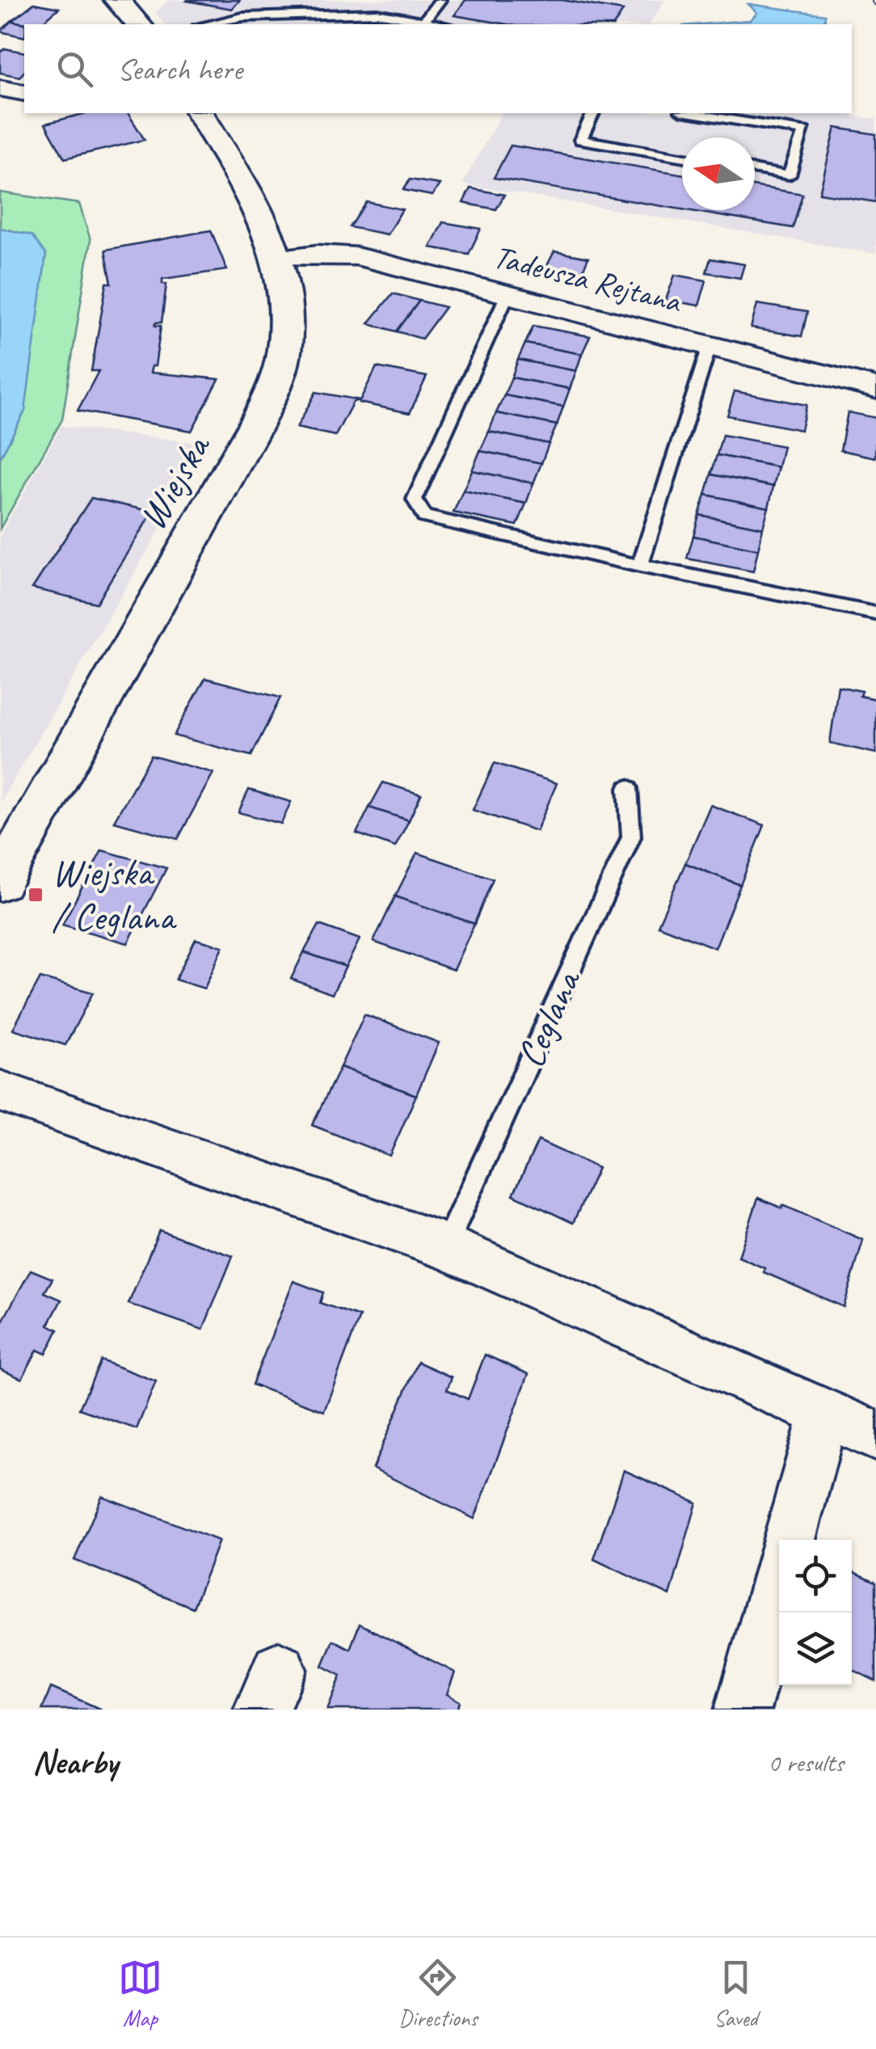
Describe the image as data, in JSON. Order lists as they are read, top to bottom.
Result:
{
  "streets": {
    "street": ["Tadeusza Rejtana", "Wiejska"],
    "lane": ["Ceglana"]
  },
  "crossings": [
    ["Tadeusza Rejtana", "Wiejska"]
  ],
  "places": {
    "transit": ["Wiejska / Ceglana"]
  },
  "north": "left",
  "page": {
    "search": "Search here",
    "heading": ["Nearby", "0 results"],
    "nav": ["Map", "Directions", "Saved"]
  }
}
